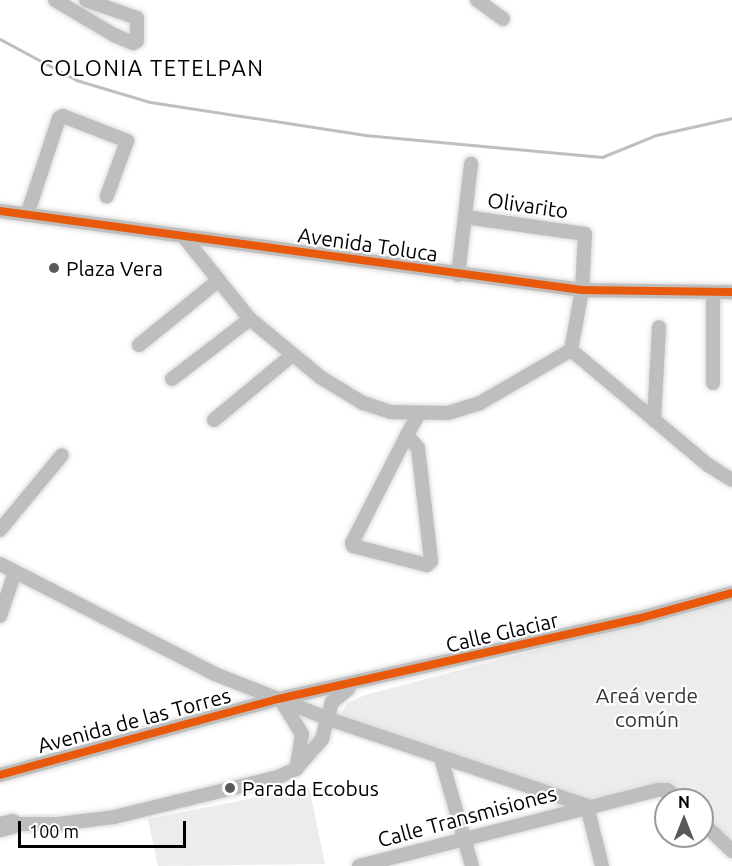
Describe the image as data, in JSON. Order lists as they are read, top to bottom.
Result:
{
  "streets": {
    "street": [
      "Olivarito",
      "Avenida Toluca",
      "Calle Glaciar",
      "Avenida de las Torres",
      "Calle Transmisiones"
    ]
  },
  "crossings": [
    ["Olivarito", "Avenida Toluca"],
    ["Calle Glaciar", "Avenida de las Torres"]
  ],
  "districts": ["COLONIA TETELPAN"],
  "parks": ["Areá verde común"],
  "places": ["Plaza Vera", "Parada Ecobus"],
  "scale_bar": "100 m",
  "north": "top"
}
